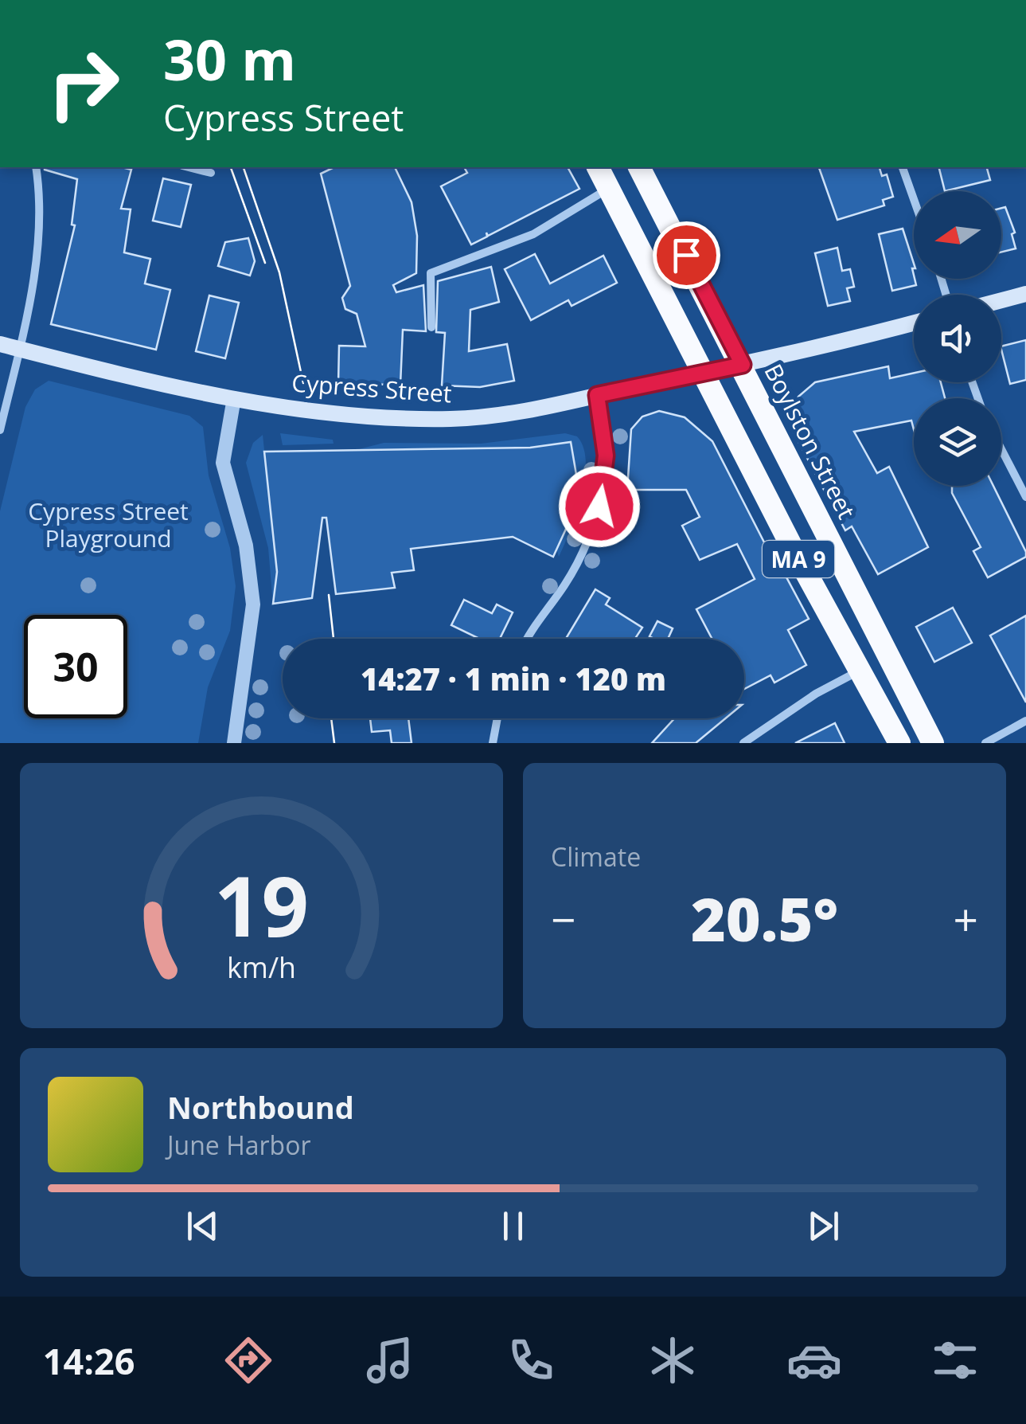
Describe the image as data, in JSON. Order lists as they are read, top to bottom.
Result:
{
  "streets": {
    "highway": ["Boylston Street", "MA 9"],
    "main road": ["Cypress Street"]
  },
  "crossings": [
    ["Cypress Street", "Boylston Street"],
    ["Cypress Street", "MA 9"]
  ],
  "parks": ["Cypress Street Playground"],
  "north": "left",
  "page": {
    "turn": ["30 m", "Cypress Street"],
    "limit": "30",
    "trip": "14:27 · 1 min · 120 m",
    "tile": "Climate",
    "heat": ["−", "20.5°", "+"],
    "song": ["Northbound", "June Harbor"],
    "tabs": "14:26",
    "gauge": ["19", "km/h"]
  }
}
